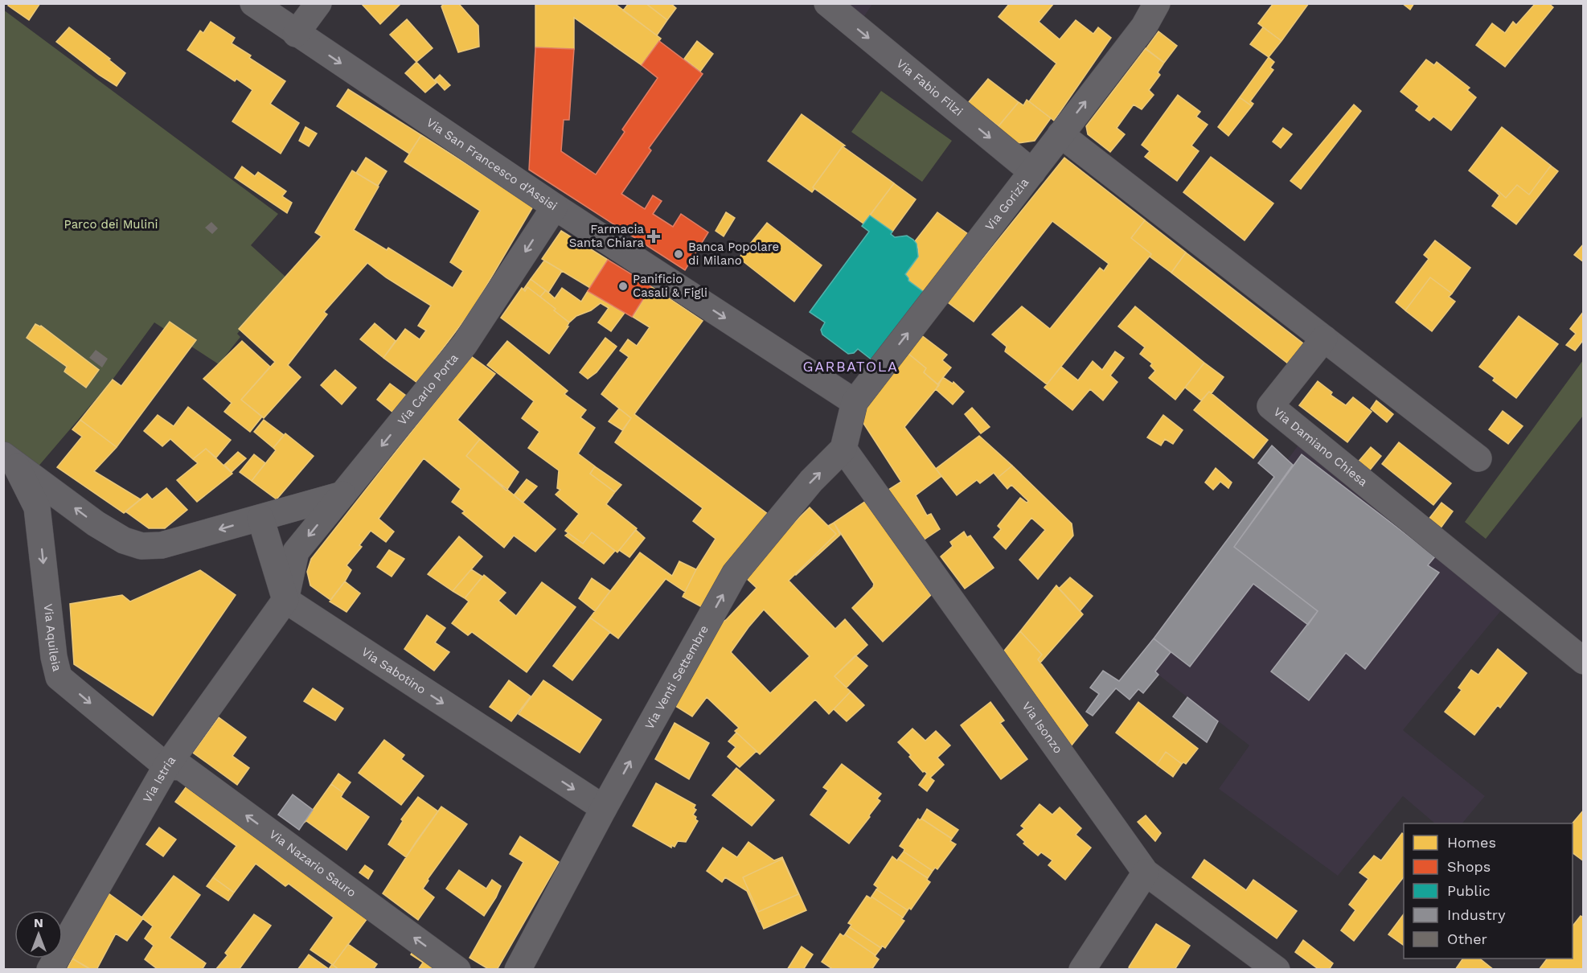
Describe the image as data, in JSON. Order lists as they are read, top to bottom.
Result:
{
  "streets": {
    "street": [
      "Via Fabio Filzi",
      "Via San Francesco d'Assisi",
      "Via Gorizia",
      "Via Carlo Porta",
      "Via Damiano Chiesa",
      "Via Aquileia",
      "Via Sabotino",
      "Via Venti Settembre",
      "Via Isonzo",
      "Via Istria",
      "Via Nazario Sauro"
    ]
  },
  "crossings": [
    ["Via Fabio Filzi", "Via Gorizia"],
    ["Via San Francesco d'Assisi", "Via Gorizia"],
    ["Via San Francesco d'Assisi", "Via Carlo Porta"],
    ["Via Aquileia", "Via Istria"],
    ["Via Aquileia", "Via Nazario Sauro"],
    ["Via Sabotino", "Via Venti Settembre"],
    ["Via Sabotino", "Via Istria"],
    ["Via Venti Settembre", "Via Isonzo"],
    ["Via Istria", "Via Nazario Sauro"]
  ],
  "one_way": [
    "Via Fabio Filzi",
    "Via San Francesco d'Assisi",
    "Via Gorizia",
    "Via Carlo Porta",
    "Via Aquileia",
    "Via Sabotino",
    "Via Venti Settembre",
    "Via Nazario Sauro"
  ],
  "districts": ["GARBATOLA"],
  "parks": ["Parco dei Mulini"],
  "places": {
    "health": ["Farmacia Santa Chiara"],
    "other": ["Banca Popolare di Milano", "Panificio Casali & Figli"]
  },
  "legend": [
    "Homes",
    "Shops",
    "Public",
    "Industry",
    "Other"
  ],
  "north": "top"
}
